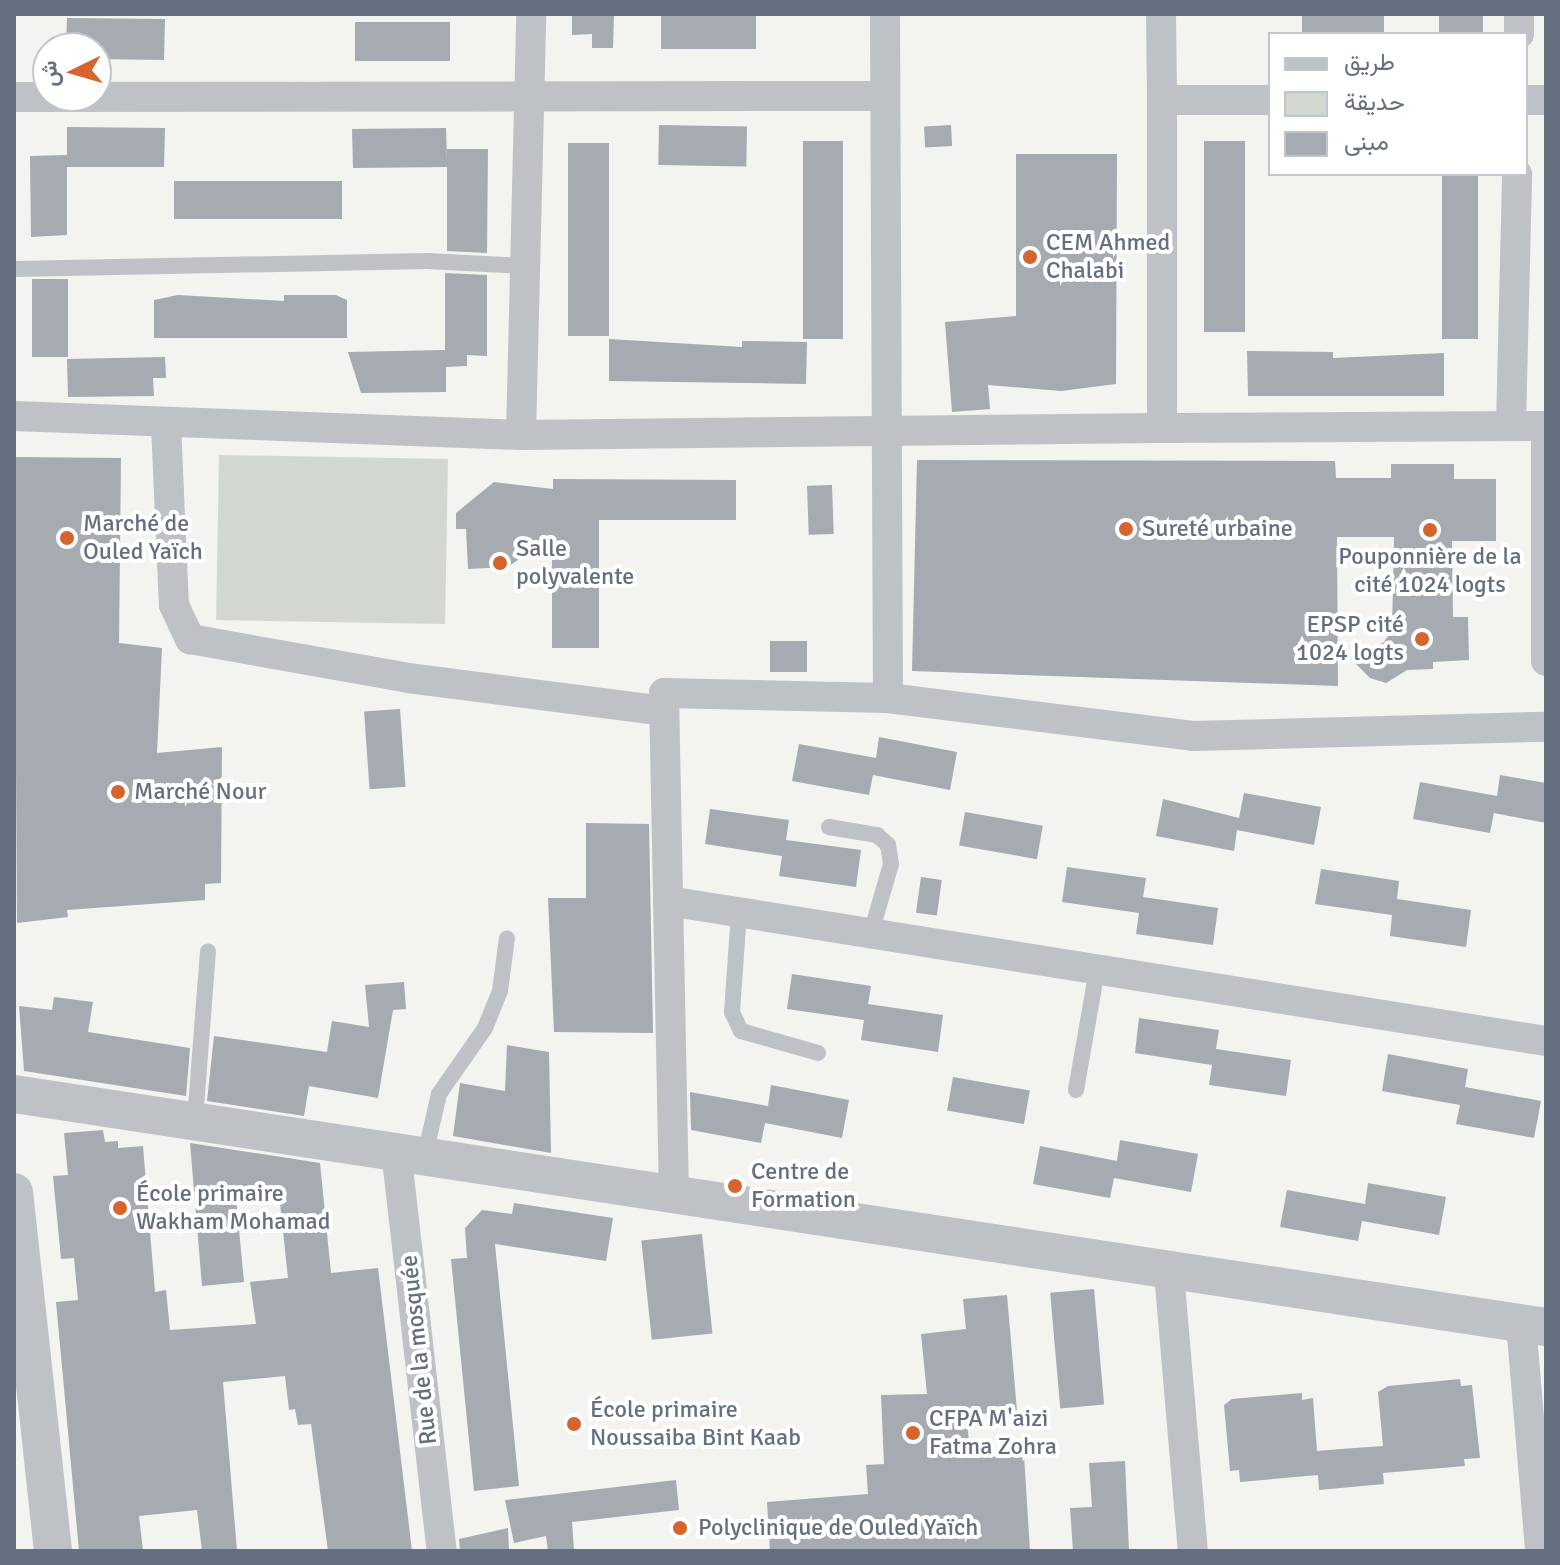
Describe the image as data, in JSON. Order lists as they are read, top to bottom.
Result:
{
  "streets": {
    "street": ["Rue de la mosquée"]
  },
  "places": [
    "CEM Ahmed Chalabi",
    "Sureté urbaine",
    "Pouponnière de la cité 1024 logts",
    "Marché de Ouled Yaïch",
    "Salle polyvalente",
    "EPSP cité 1024 logts",
    "Marché Nour",
    "Centre de Formation",
    "École primaire Wakham Mohamad",
    "École primaire Noussaiba Bint Kaab",
    "CFPA M'aizi Fatma Zohra",
    "Polyclinique de Ouled Yaïch"
  ],
  "legend": ["طريق", "حديقة", "مبنى"],
  "north": "left"
}
